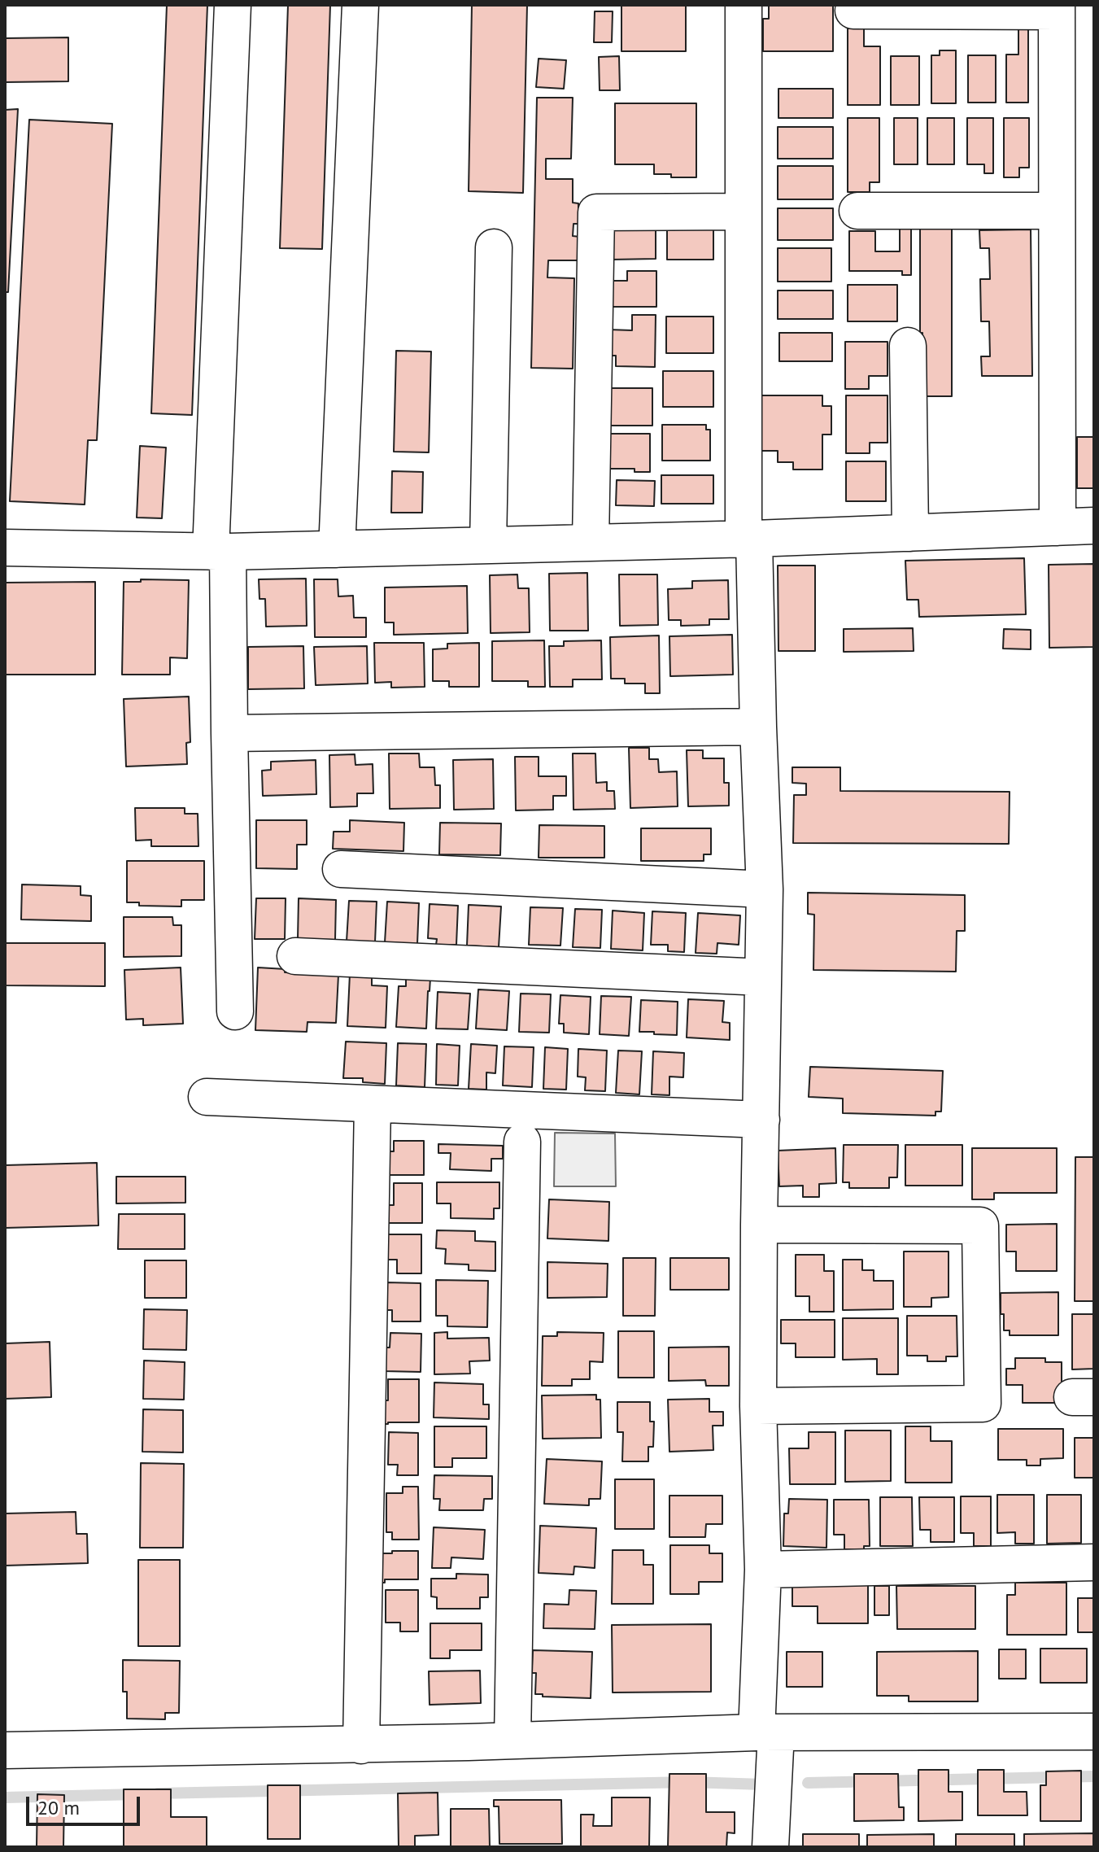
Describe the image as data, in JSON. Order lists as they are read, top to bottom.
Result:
{
  "scale_bar": "20 m"
}
